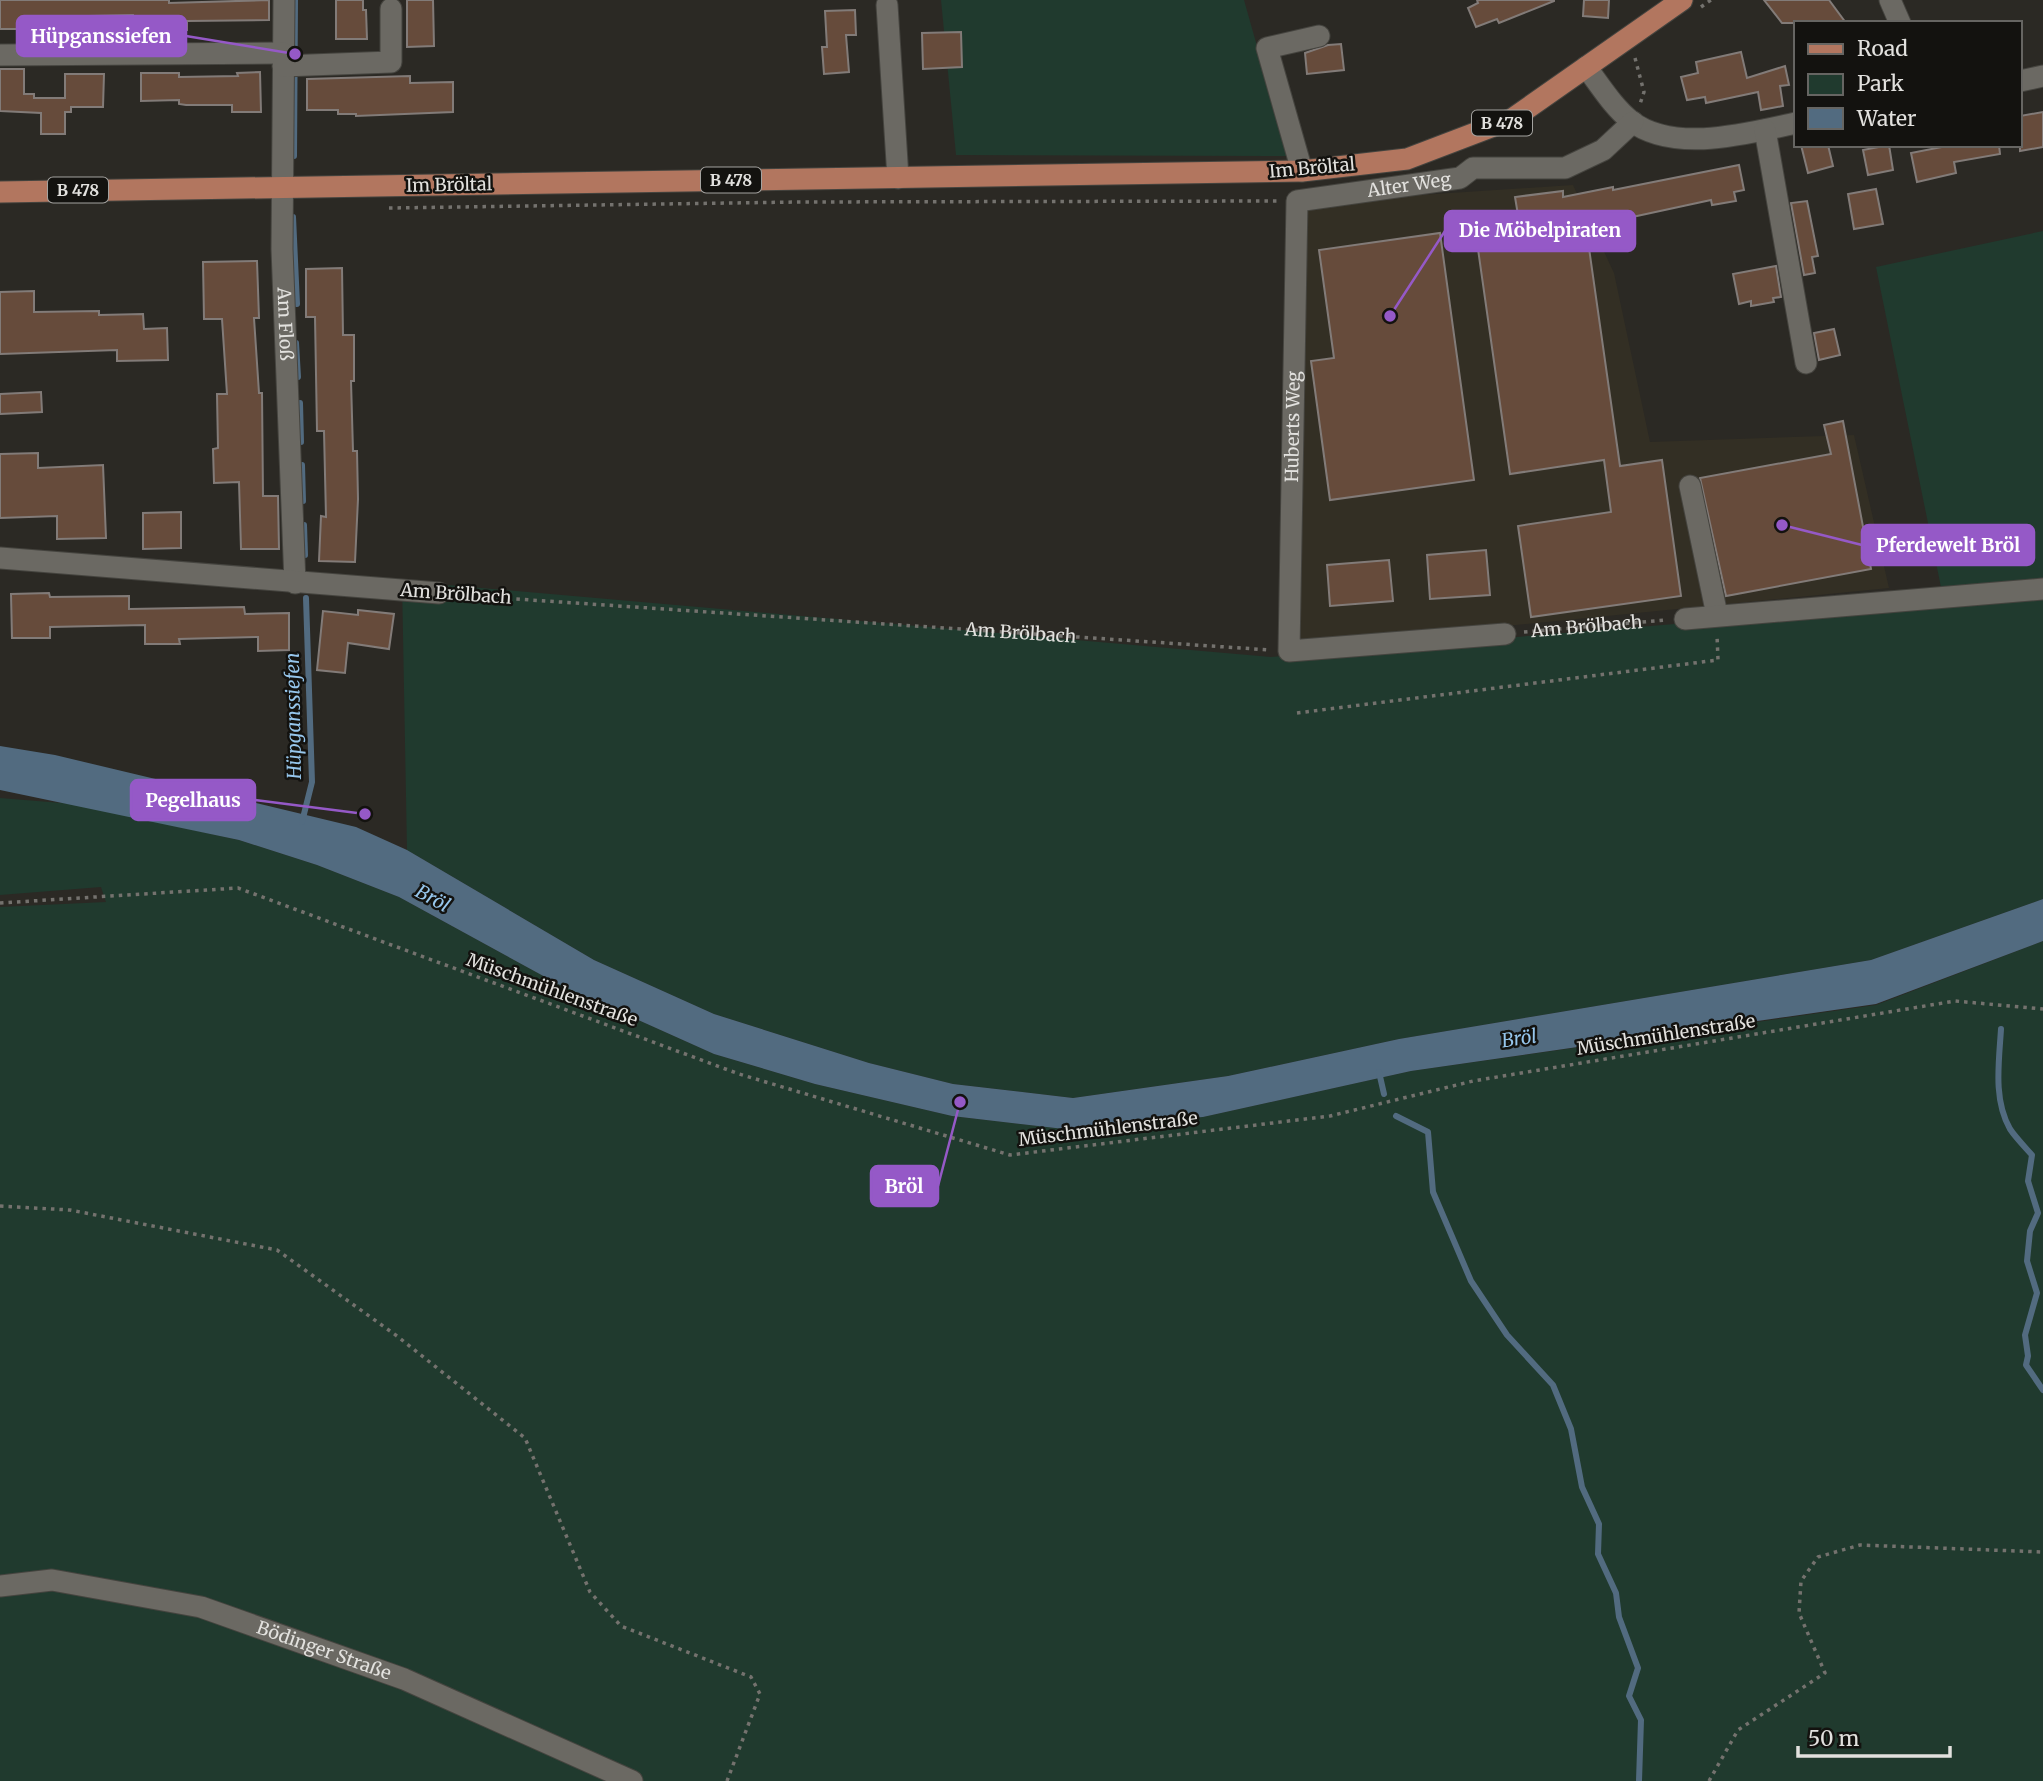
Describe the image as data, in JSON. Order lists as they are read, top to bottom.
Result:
{
  "streets": {
    "main road": ["B 478", "Im Bröltal"],
    "street": [
      "Alter Weg",
      "Am Floß",
      "Huberts Weg",
      "Am Brölbach",
      "Bödinger Straße"
    ],
    "path": ["Müschmühlenstraße"]
  },
  "crossings": [
    ["Im Bröltal", "Am Floß"],
    ["Alter Weg", "Huberts Weg"],
    ["Am Floß", "Am Brölbach"],
    ["Huberts Weg", "Am Brölbach"]
  ],
  "water": ["Hüpganssiefen", "Bröl"],
  "places": [
    "Hüpganssiefen",
    "Die Möbelpiraten",
    "Pferdewelt Bröl",
    "Pegelhaus",
    "Bröl"
  ],
  "legend": ["Road", "Park", "Water"],
  "scale_bar": "50 m"
}
